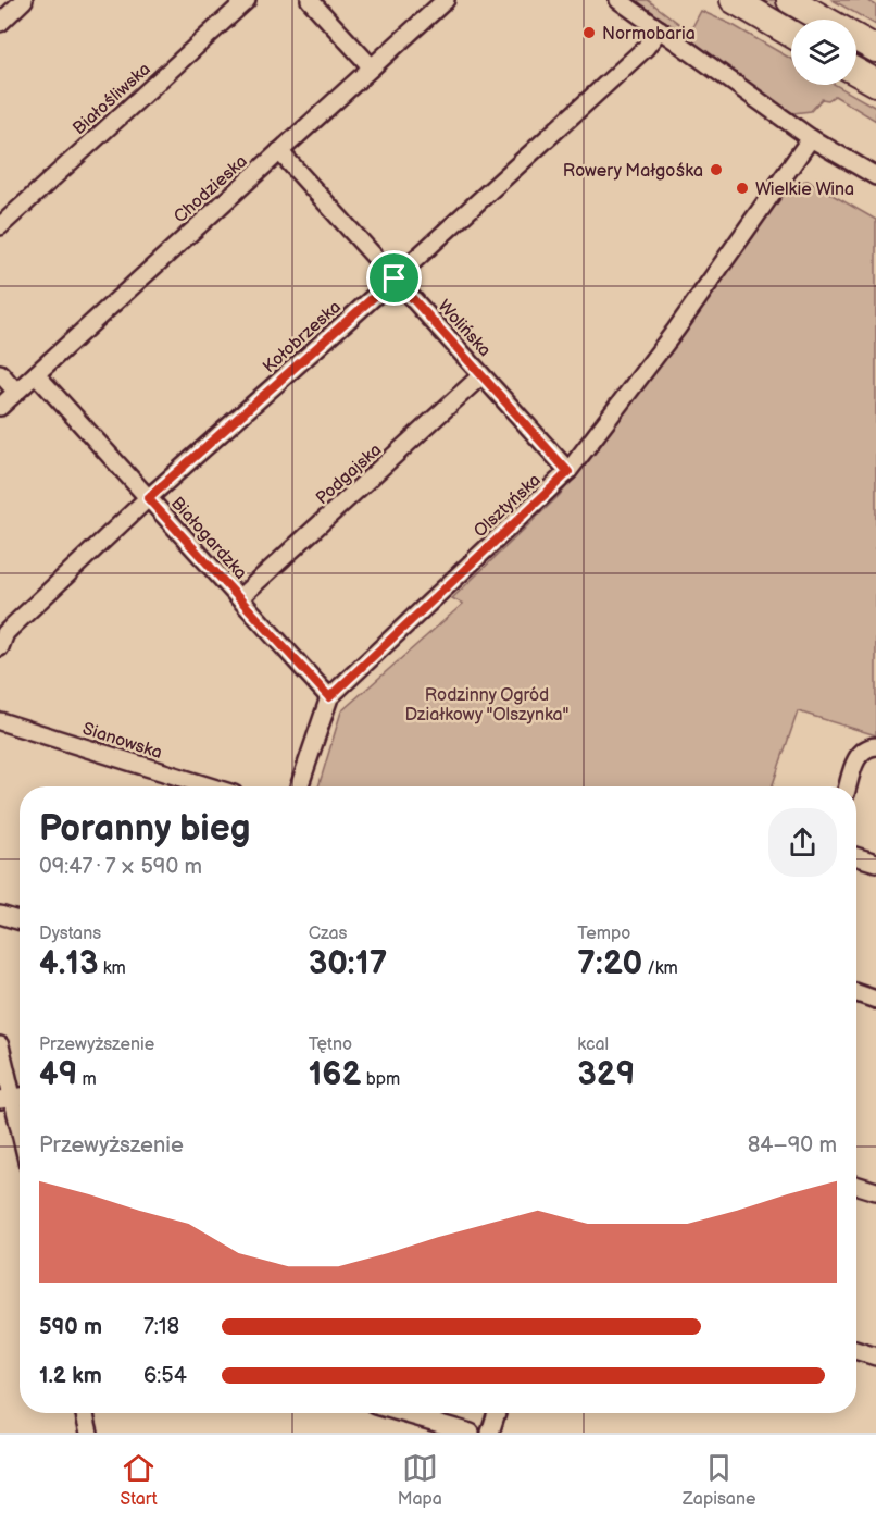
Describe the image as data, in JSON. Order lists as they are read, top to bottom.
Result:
{
  "streets": {
    "street": [
      "Białośliwska",
      "Chodzieska",
      "Wolińska",
      "Kołobrzeska",
      "Podgajska",
      "Olsztyńska",
      "Białogardzka",
      "Sianowska"
    ]
  },
  "crossings": [
    ["Chodzieska", "Wolińska"],
    ["Chodzieska", "Białogardzka"],
    ["Wolińska", "Kołobrzeska"],
    ["Wolińska", "Podgajska"],
    ["Wolińska", "Olsztyńska"],
    ["Kołobrzeska", "Białogardzka"],
    ["Podgajska", "Białogardzka"],
    ["Olsztyńska", "Białogardzka"]
  ],
  "parks": ["Rodzinny Ogród Działkowy \"Olszynka\""],
  "places": ["Normobaria", "Rowery Małgośka", "Wielkie Wina"],
  "page": {
    "heading": ["Poranny bieg", "09:47 · 7 × 590 m"],
    "stats": [
      ["Dystans", "4.13 km"],
      ["Czas", "30:17"],
      ["Tempo", "7:20 /km"],
      ["Przewyższenie", "49 m"],
      ["Tętno", "162 bpm"],
      ["kcal", "329"]
    ],
    "chart": ["Przewyższenie", "84–90 m"],
    "list": [
      {
        "name": "590 m",
        "note": "7:18"
      },
      {
        "name": "1.2 km",
        "note": "6:54"
      }
    ],
    "tabs": ["Start", "Mapa", "Zapisane"]
  }
}
